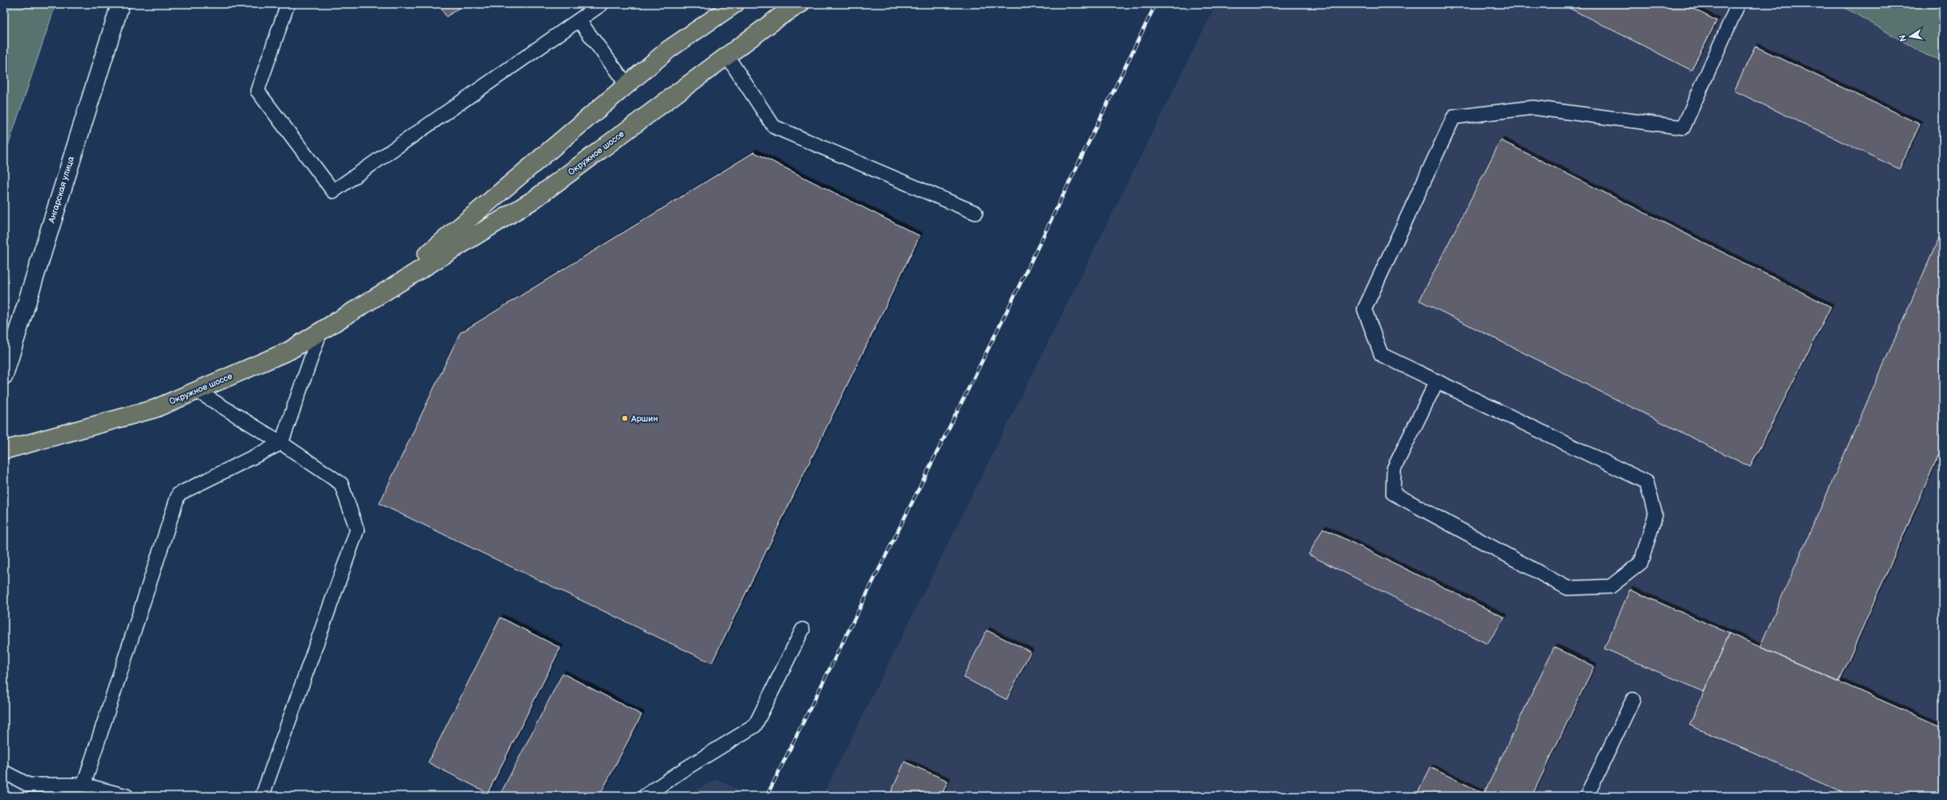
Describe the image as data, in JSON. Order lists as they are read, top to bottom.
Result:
{
  "streets": {
    "main road": ["Окружное шоссе"],
    "street": ["Ангарская улица"]
  },
  "places": ["Аршин"],
  "north": "left"
}
